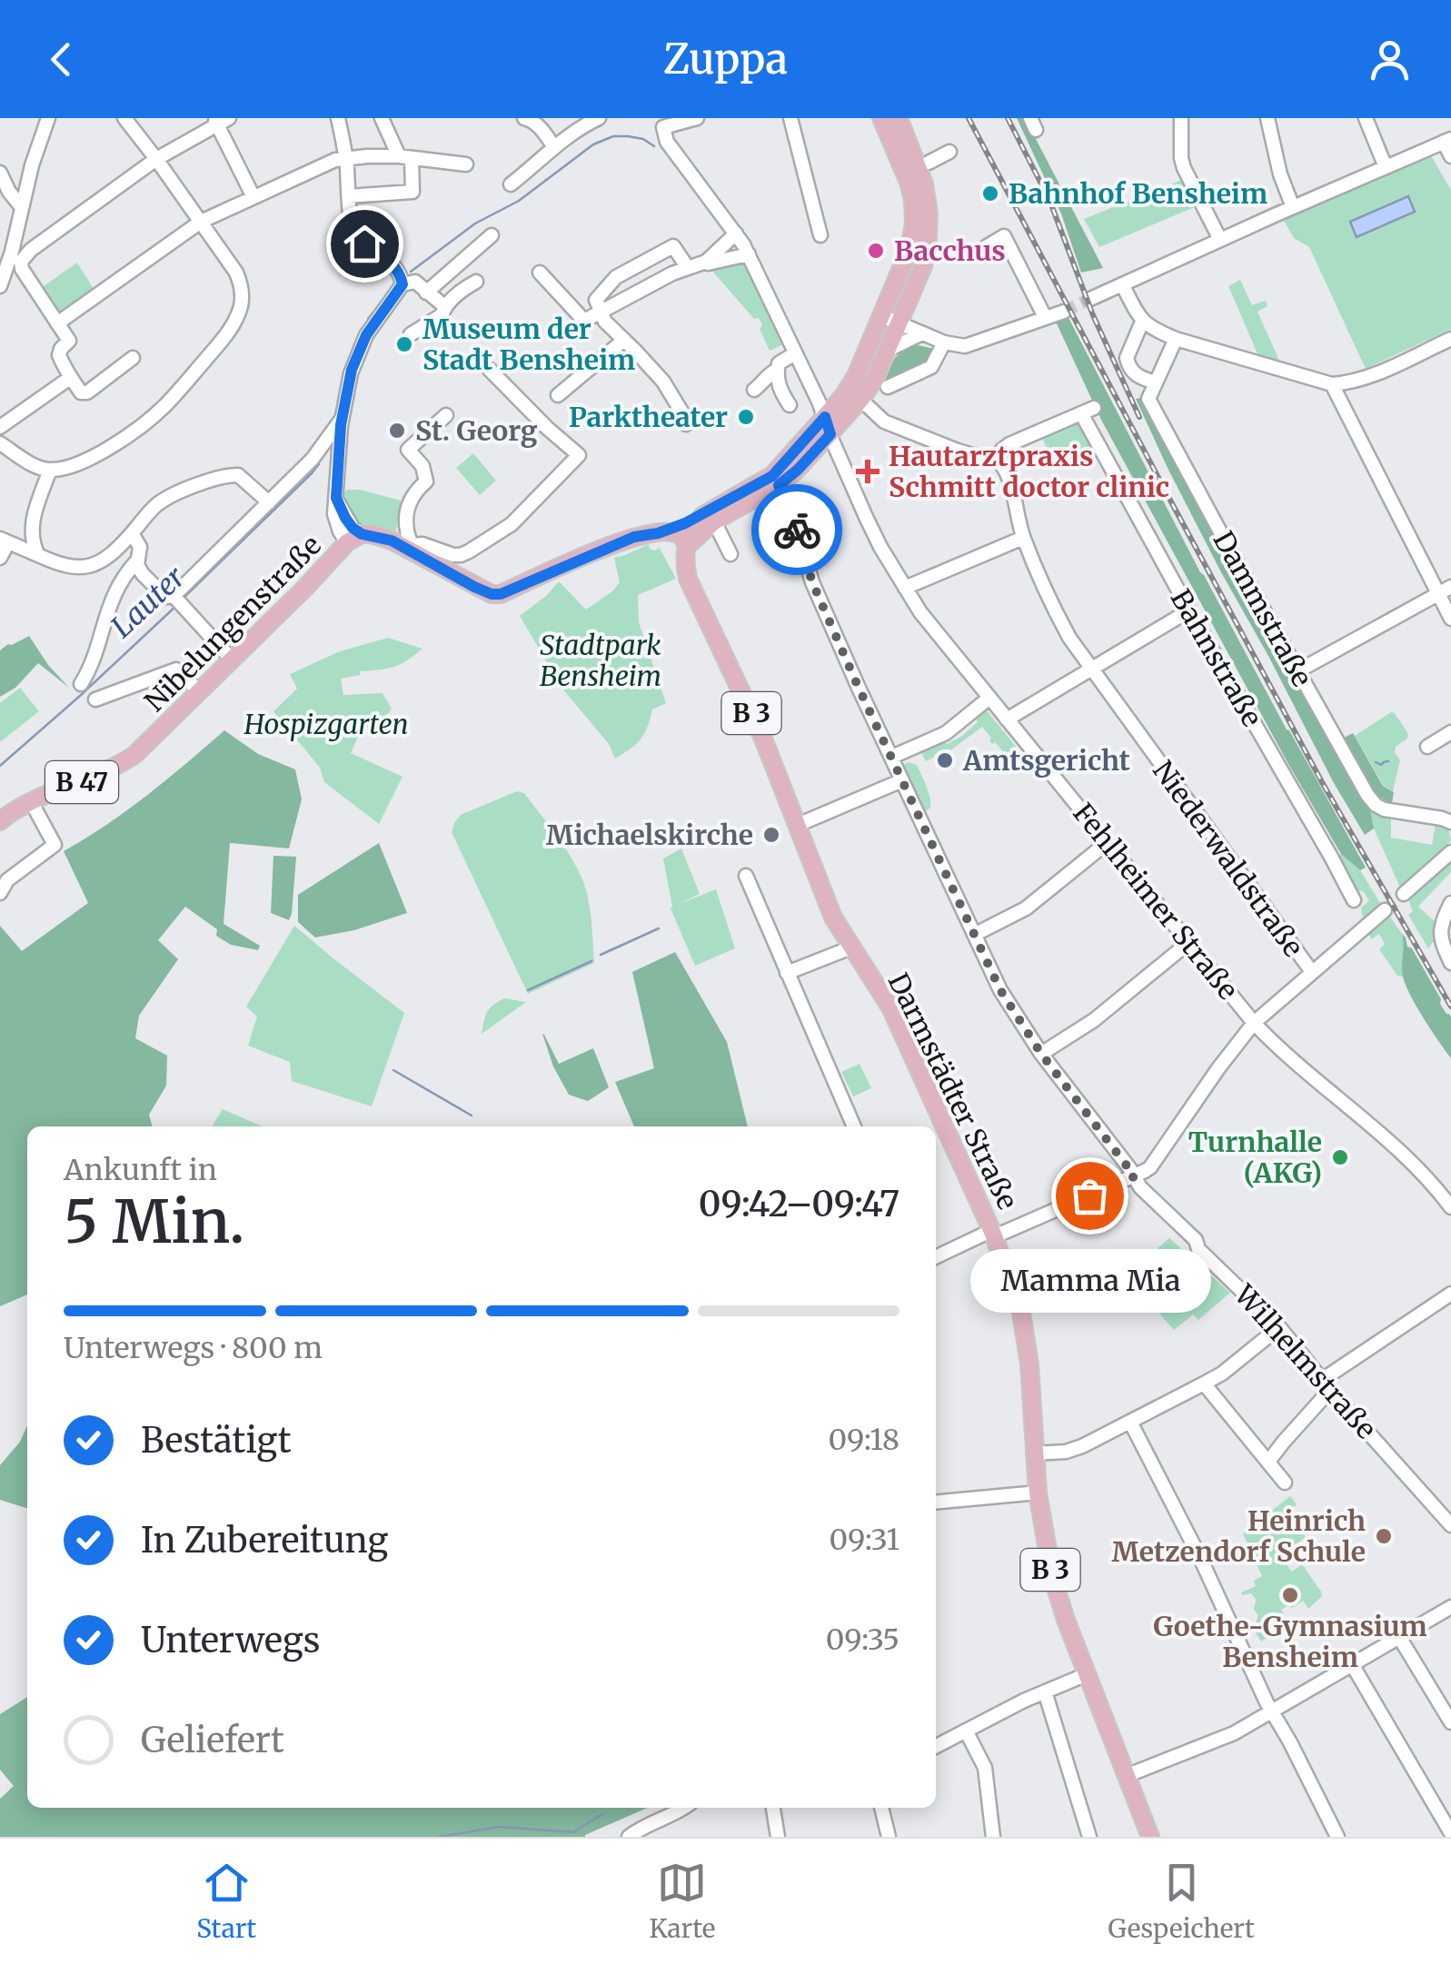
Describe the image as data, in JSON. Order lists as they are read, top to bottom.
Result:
{
  "streets": {
    "main road": [
      "Nibelungenstraße",
      "B 3",
      "B 47",
      "Darmstädter Straße"
    ],
    "street": [
      "Dammstraße",
      "Bahnstraße",
      "Niederwaldstraße",
      "Fehlheimer Straße",
      "Wilhelmstraße"
    ]
  },
  "crossings": [
    ["Bahnstraße", "Niederwaldstraße"]
  ],
  "water": ["Lauter"],
  "parks": ["Stadtpark Bensheim", "Hospizgarten"],
  "places": {
    "other": [
      "Bahnhof Bensheim",
      "Bacchus",
      "Museum der Stadt Bensheim",
      "Parktheater",
      "St. Georg",
      "Amtsgericht",
      "Michaelskirche",
      "Turnhalle (AKG)",
      "Mamma Mia",
      "Heinrich Metzendorf Schule",
      "Goethe-Gymnasium Bensheim"
    ],
    "health": ["Hautarztpraxis Schmitt doctor clinic"]
  },
  "page": {
    "header": "Zuppa",
    "heading": ["5 Min.", "Ankunft in", "09:42–09:47"],
    "bubble": "Mamma Mia",
    "bar": "Unterwegs · 800 m",
    "list": [
      ["Bestätigt", "09:18"],
      ["In Zubereitung", "09:31"],
      ["Unterwegs", "09:35"],
      "Geliefert"
    ],
    "tabs": ["Start", "Karte", "Gespeichert"]
  }
}
